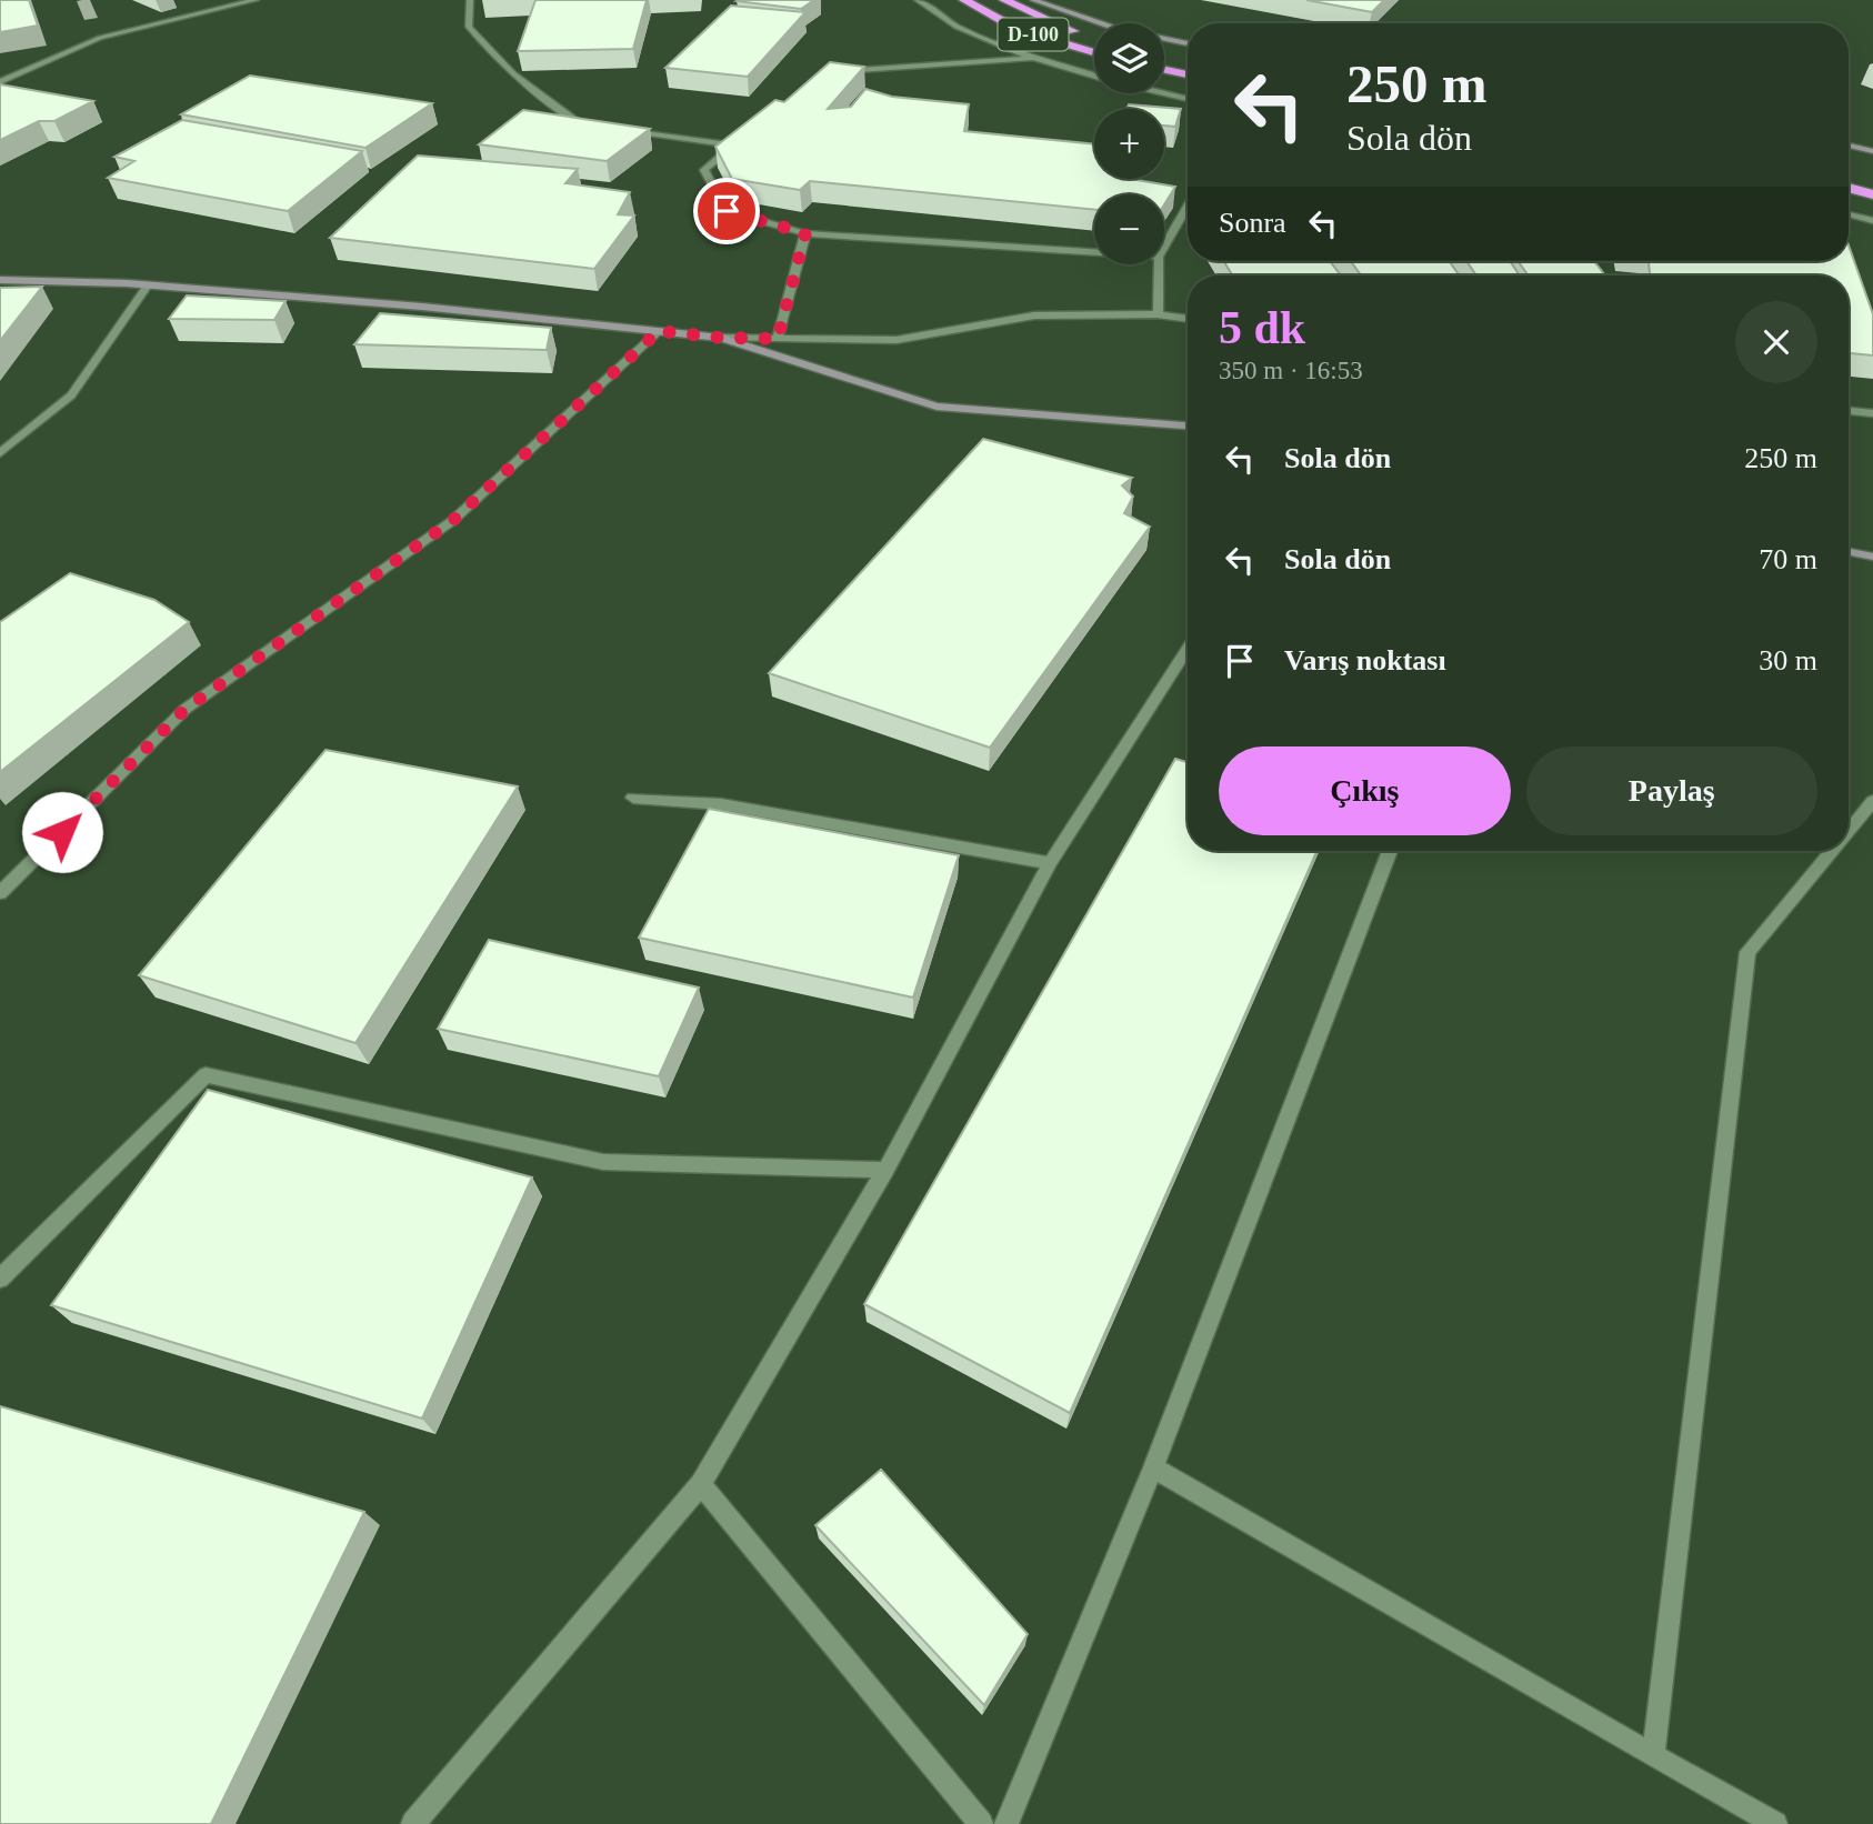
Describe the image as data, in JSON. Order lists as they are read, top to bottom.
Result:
{
  "streets": {
    "highway": ["D-100"]
  },
  "page": {
    "map_buttons": ["+", "−"],
    "turn": ["250 m", "Sola dön"],
    "then": "Sonra",
    "heading": ["5 dk", "350 m · 16:53"],
    "list": [
      {
        "name": "Sola dön",
        "value": "250 m"
      },
      {
        "name": "Sola dön",
        "value": "70 m"
      },
      {
        "name": "Varış noktası",
        "value": "30 m"
      }
    ],
    "buttons": ["Çıkış", "Paylaş"]
  }
}
